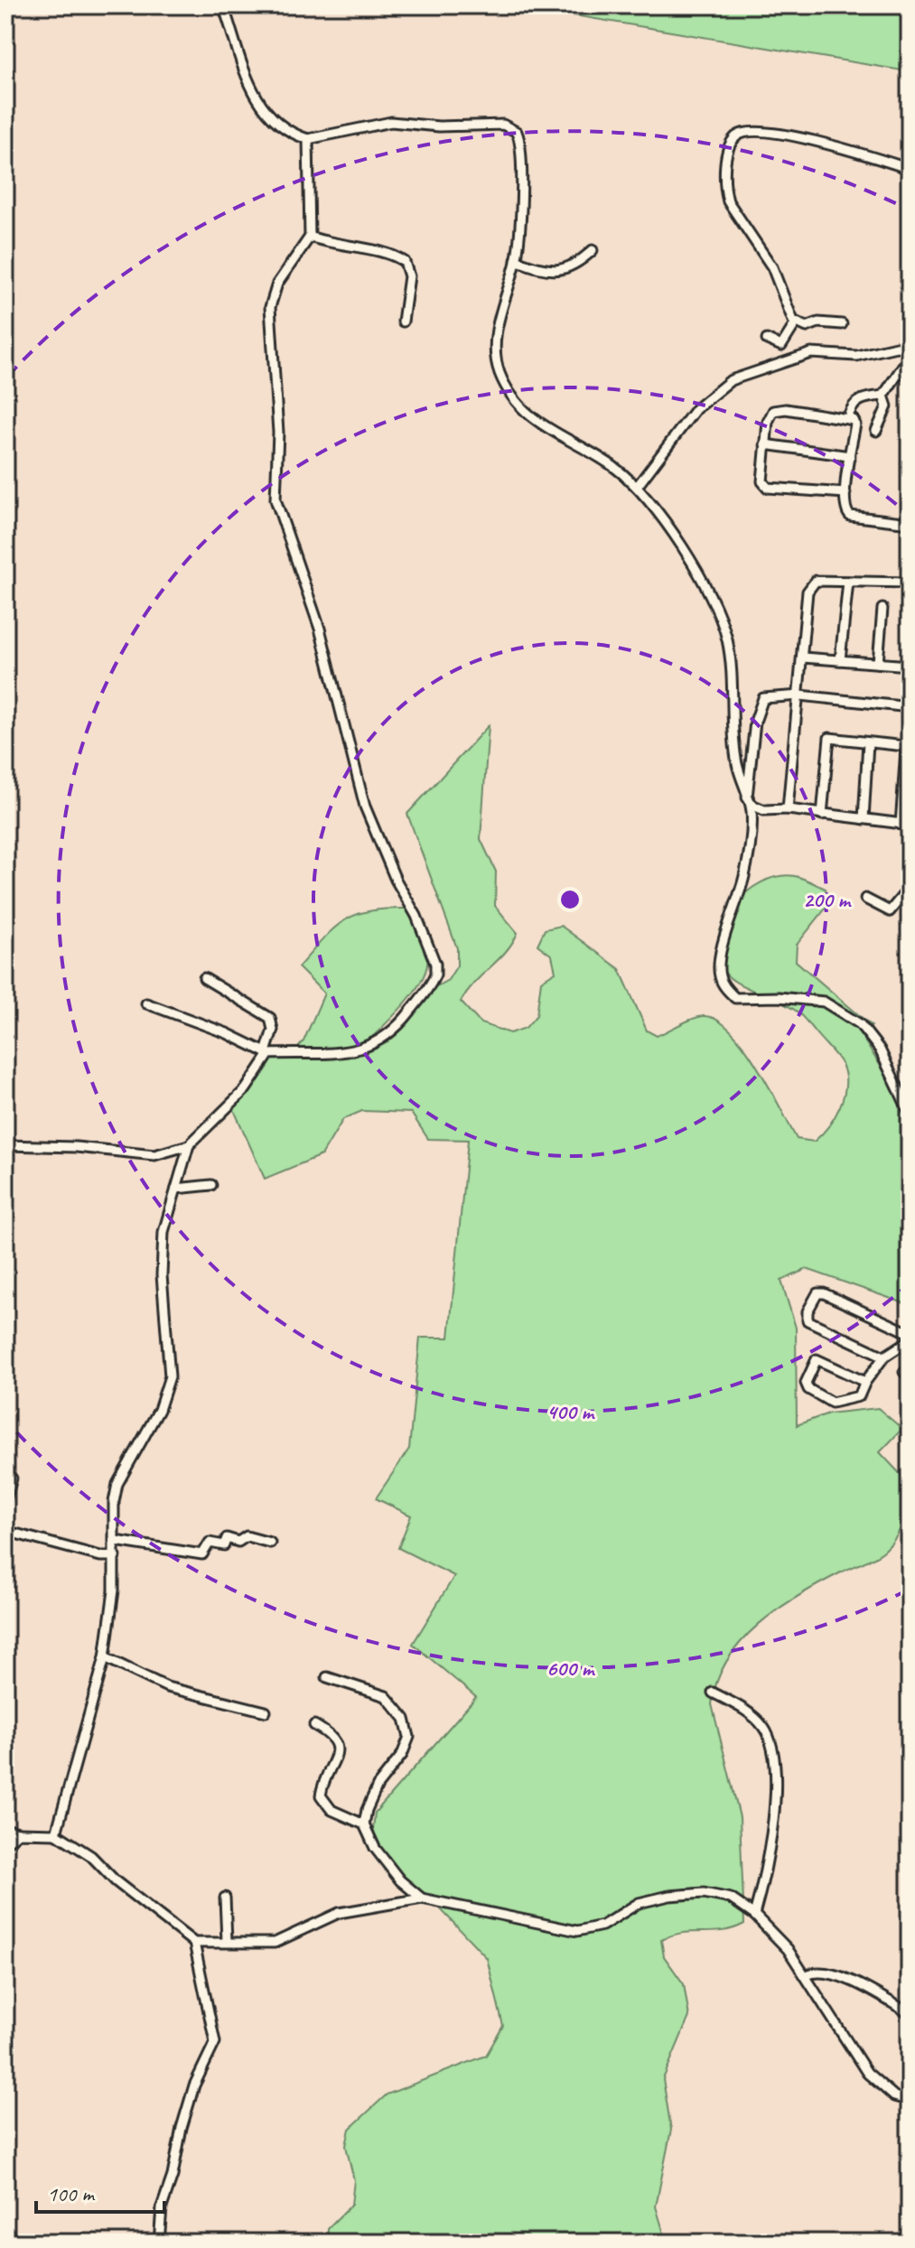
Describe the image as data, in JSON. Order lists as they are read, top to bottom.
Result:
{
  "scale_bar": "100 m",
  "rings": ["200 m", "400 m", "600 m"]
}
